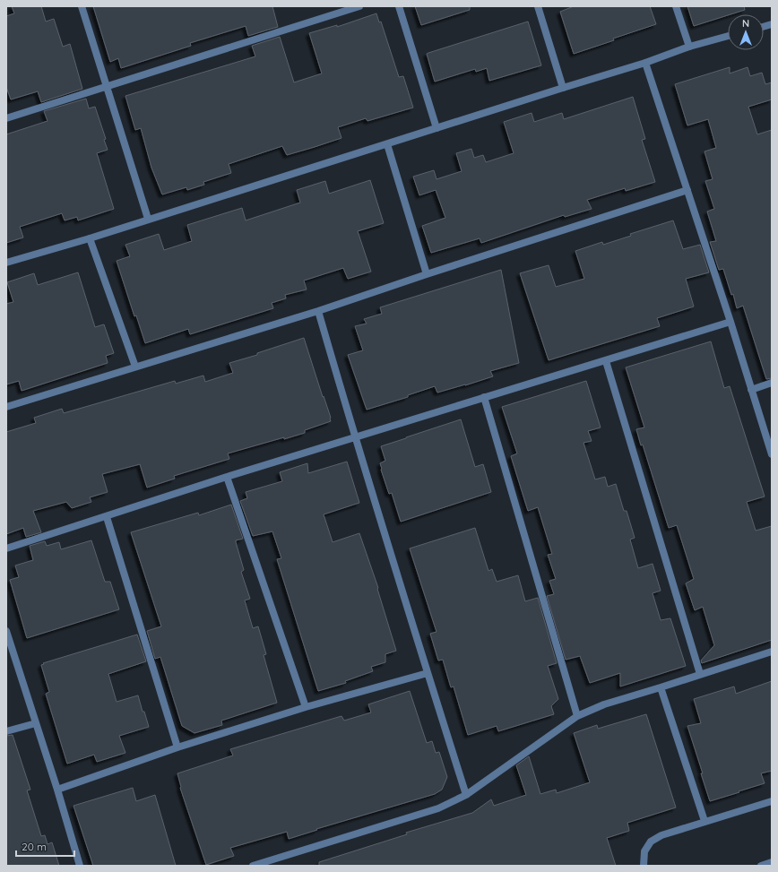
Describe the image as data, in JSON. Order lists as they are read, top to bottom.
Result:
{
  "scale_bar": "20 m",
  "north": "top"
}
